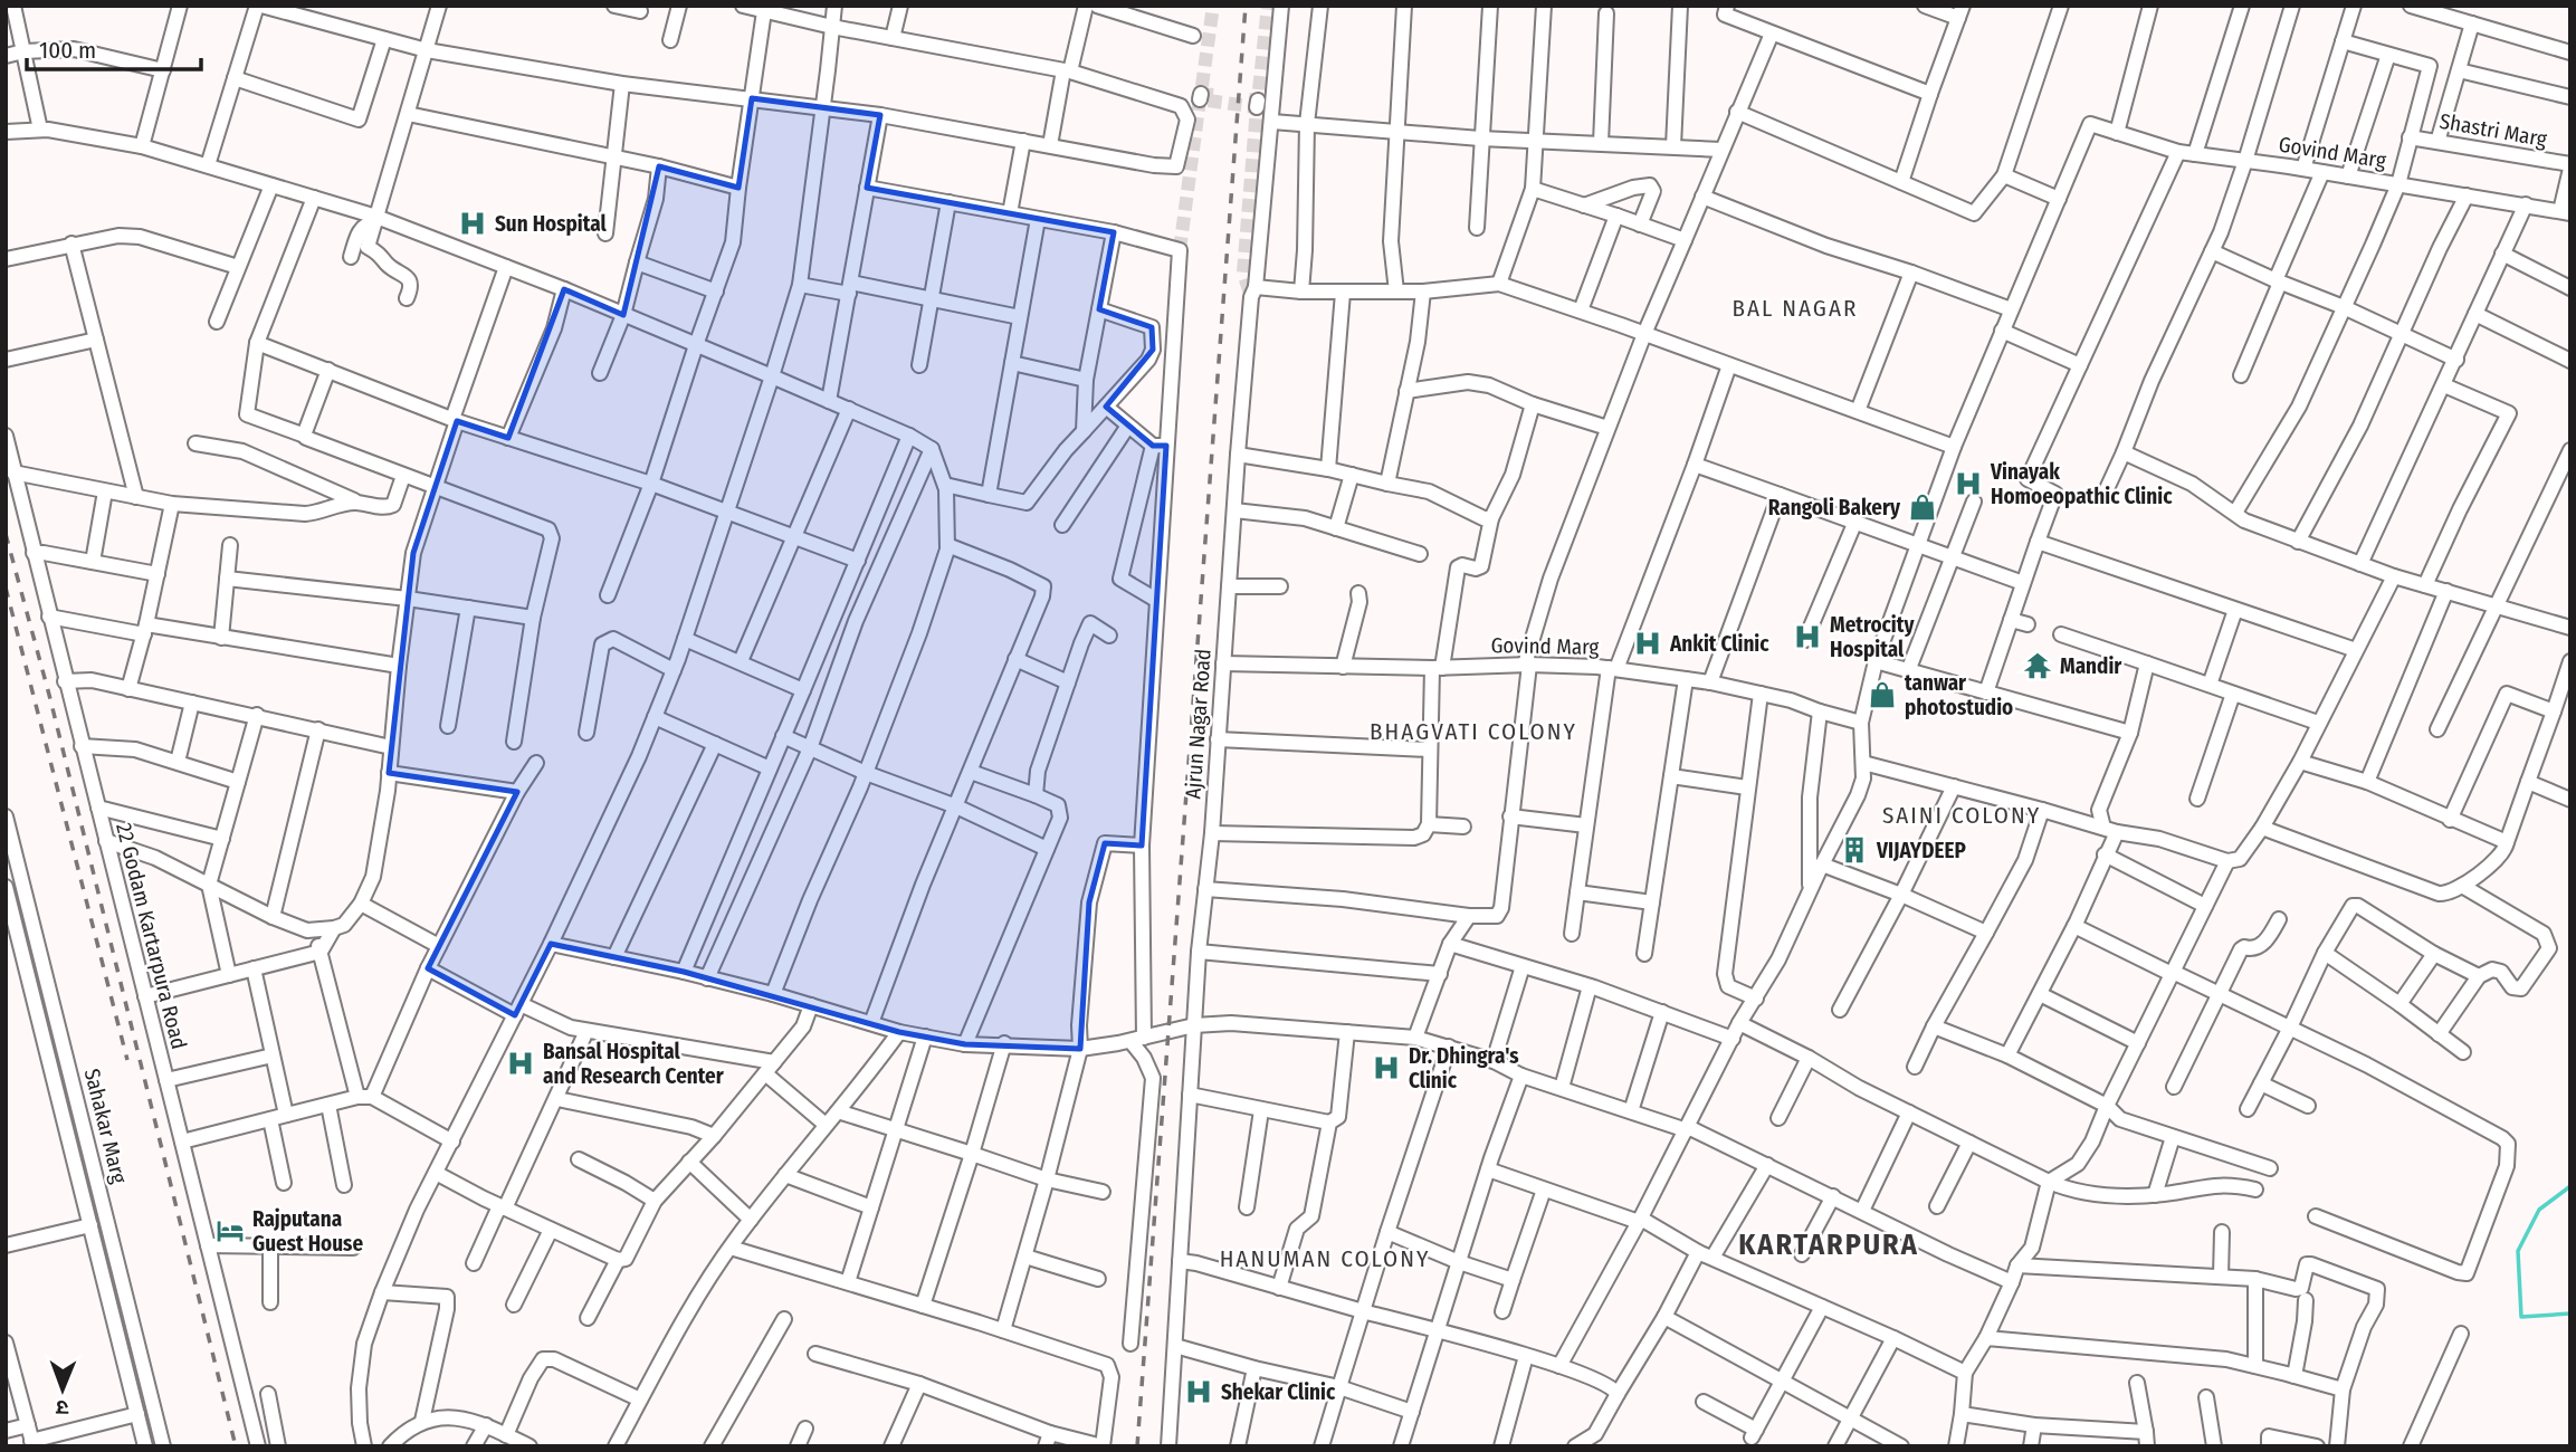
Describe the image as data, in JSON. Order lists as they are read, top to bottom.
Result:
{
  "streets": {
    "street": [
      "Shastri Marg",
      "Govind Marg",
      "Ajrun Nagar Road",
      "22 Godam Kartarpura Road",
      "Sahakar Marg"
    ]
  },
  "crossings": [
    ["Govind Marg", "Ajrun Nagar Road"]
  ],
  "districts": [
    "BAL NAGAR",
    "BHAGVATI COLONY",
    "SAINI COLONY",
    "KARTARPURA",
    "HANUMAN COLONY"
  ],
  "places": {
    "hospital": [
      "Sun Hospital",
      "Vinayak Homoeopathic Clinic",
      "Metrocity Hospital",
      "Ankit Clinic",
      "Bansal Hospital and Research Center",
      "Dr. Dhingra's Clinic",
      "Shekar Clinic"
    ],
    "shop": ["Rangoli Bakery", "tanwar photostudio"],
    "temple": ["Mandir"],
    "building": ["VIJAYDEEP"],
    "hotel": ["Rajputana Guest House"]
  },
  "scale_bar": "100 m",
  "north": "bottom"
}
